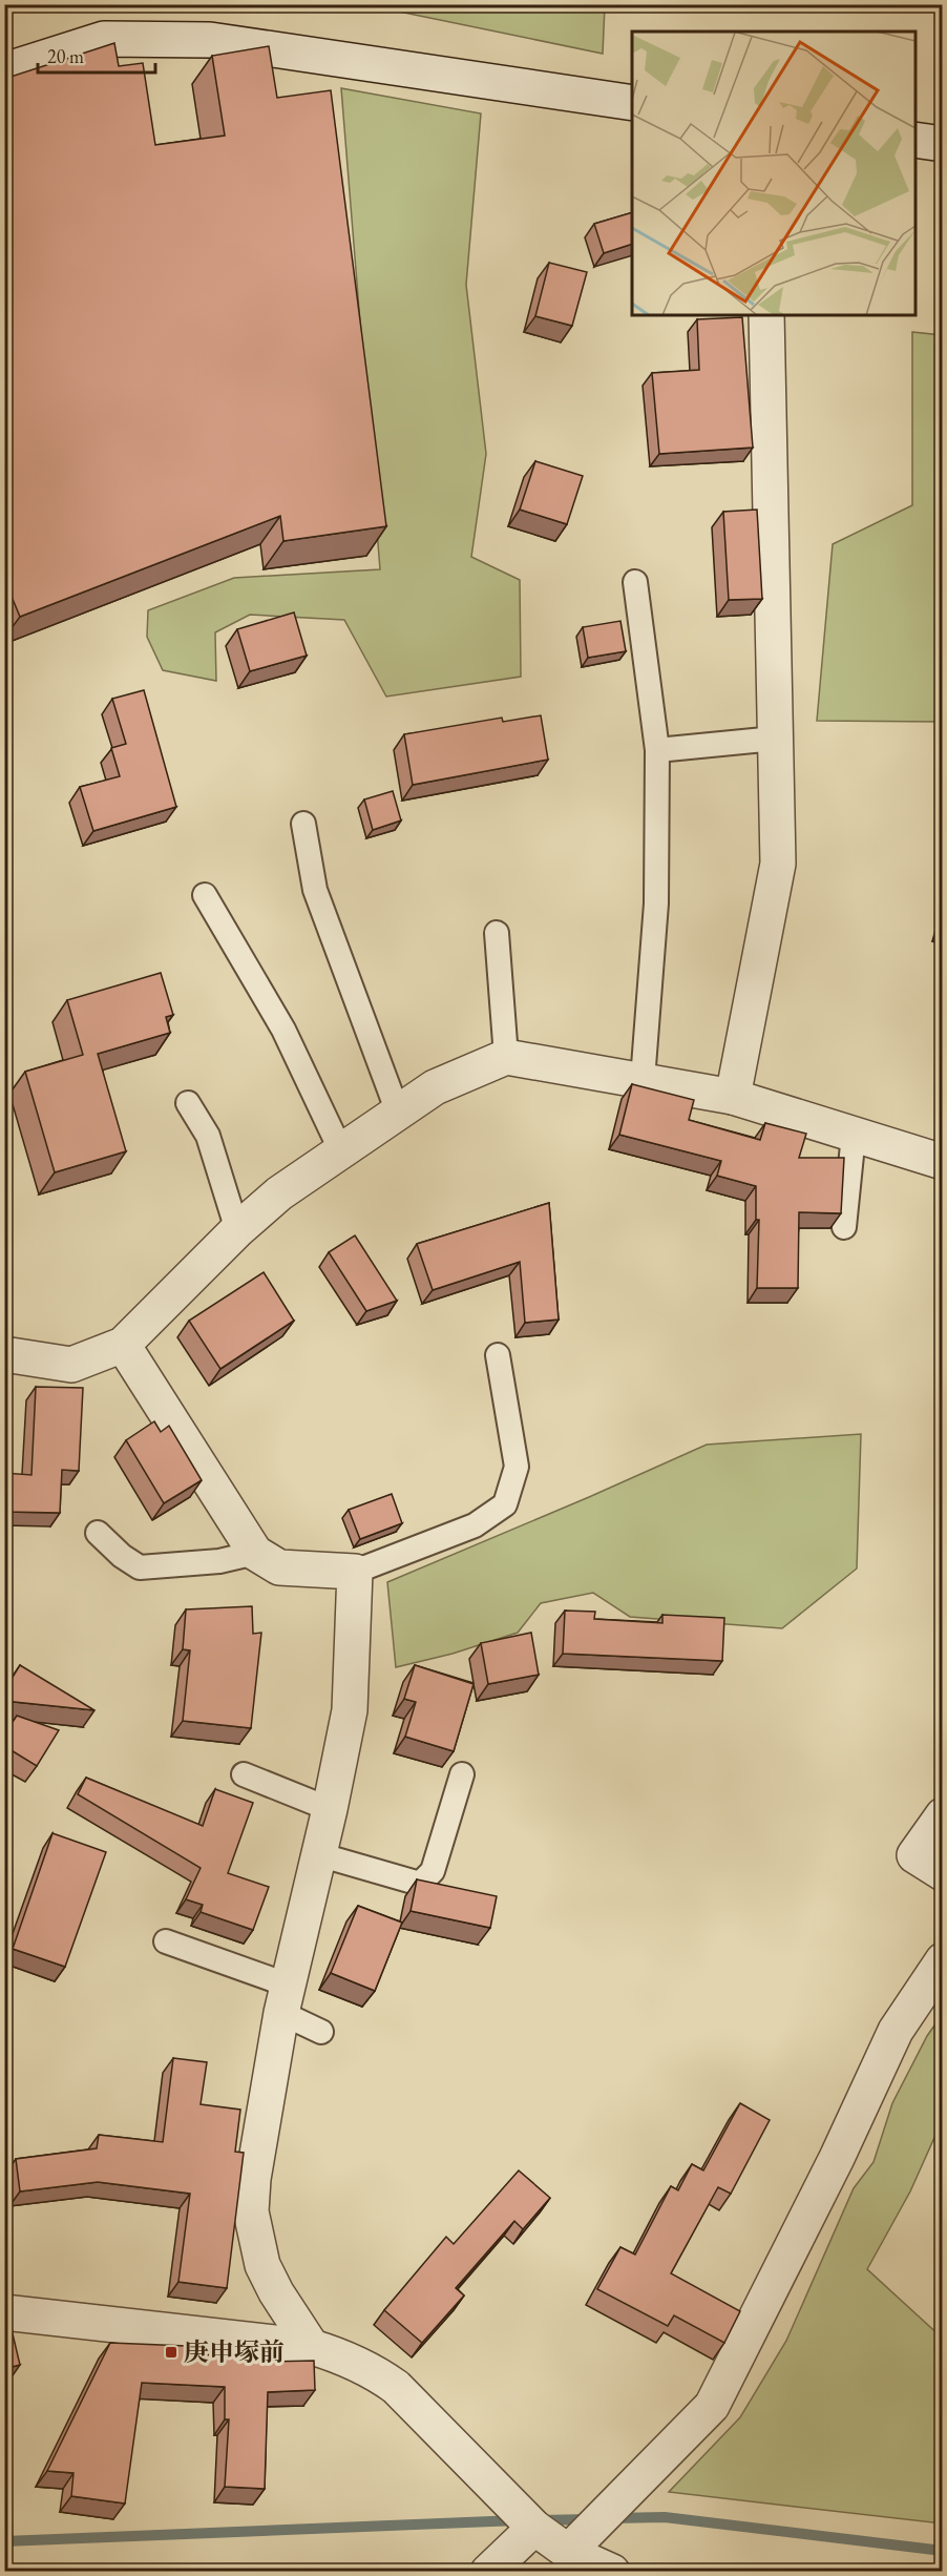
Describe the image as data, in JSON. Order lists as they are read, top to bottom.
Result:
{
  "places": {
    "transit": ["庚申塚前"]
  },
  "scale_bar": "20 m"
}
